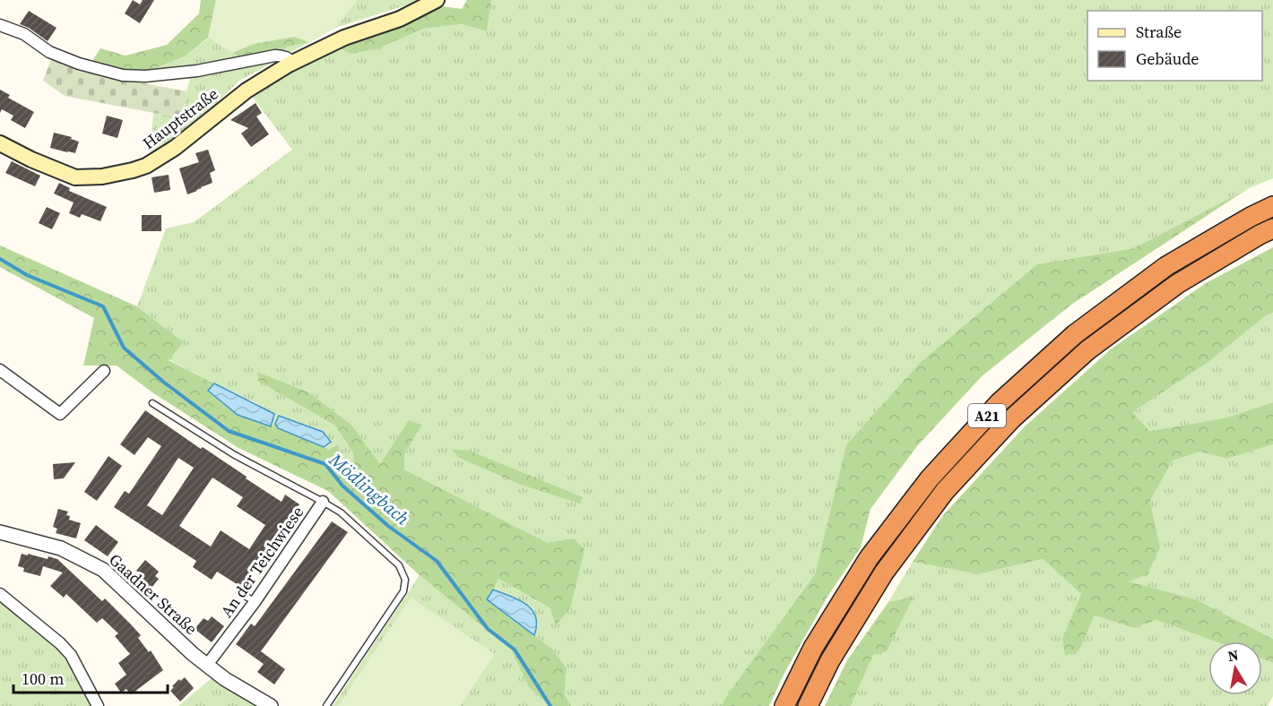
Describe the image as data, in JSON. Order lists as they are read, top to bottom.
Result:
{
  "streets": {
    "highway": ["A21"],
    "main road": ["Hauptstraße"],
    "street": ["An der Teichwiese", "Gaadner Straße"]
  },
  "crossings": [
    ["An der Teichwiese", "Gaadner Straße"]
  ],
  "water": ["Mödlingbach"],
  "legend": ["Straße", "Gebäude"],
  "scale_bar": "100 m",
  "north": "top"
}
